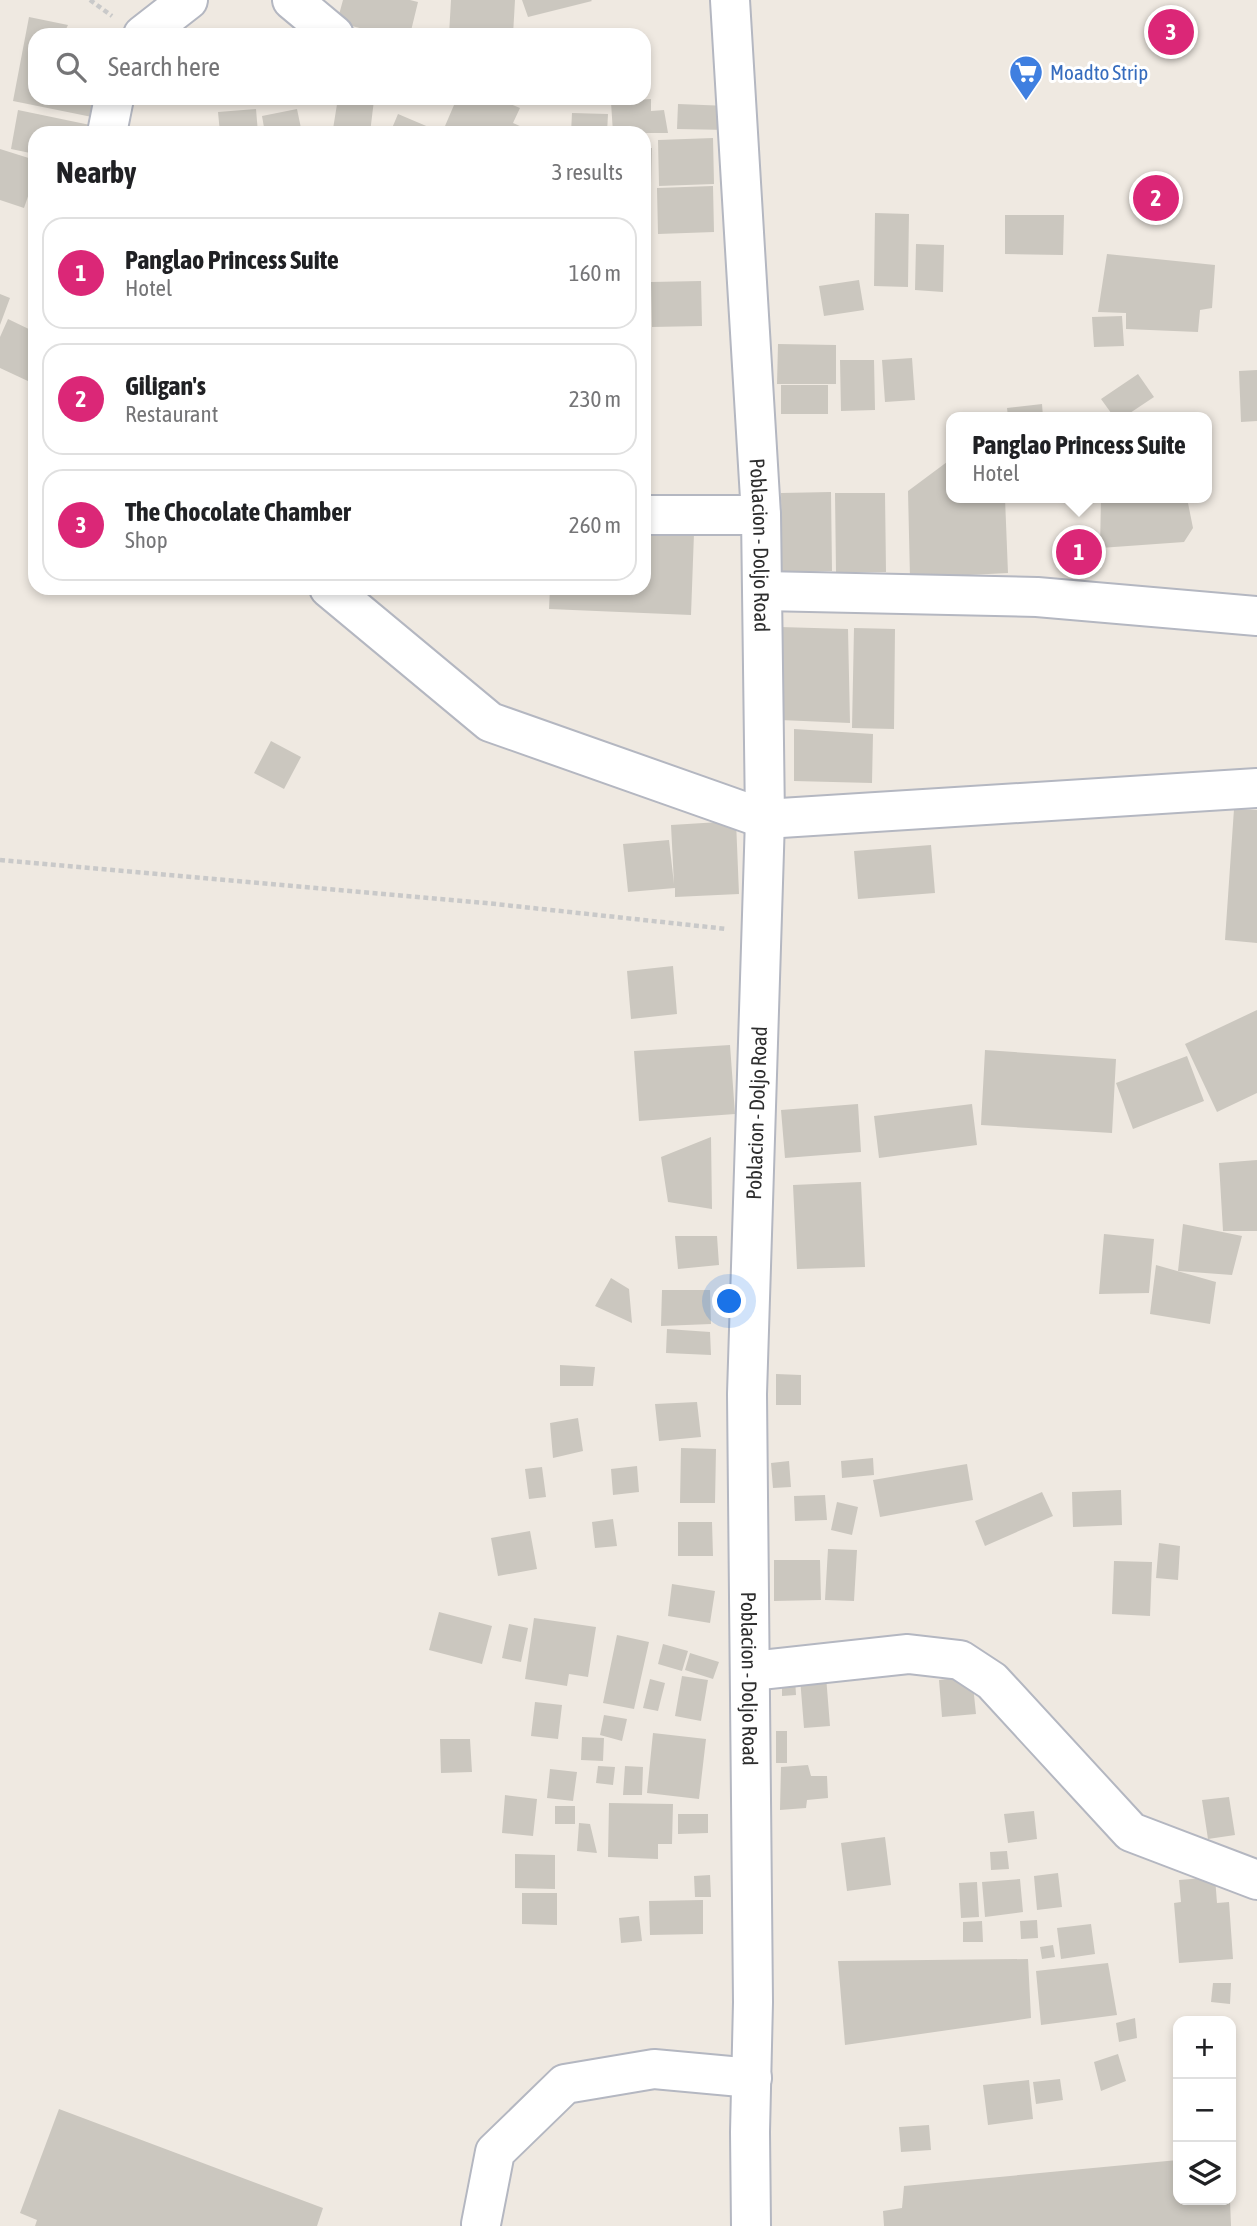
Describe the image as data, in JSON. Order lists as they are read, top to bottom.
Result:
{
  "streets": {
    "street": ["Poblacion - Doljo Road"]
  },
  "places": {
    "supermarket": ["Moadto Strip"]
  },
  "page": {
    "pins": ["3", "2", "1"],
    "search": "Search here",
    "heading": ["Nearby", "3 results"],
    "list": [
      {
        "mark": "1",
        "name": "Panglao Princess Suite",
        "note": "Hotel",
        "value": "160 m"
      },
      {
        "mark": "2",
        "name": "Giligan's",
        "note": "Restaurant",
        "value": "230 m"
      },
      {
        "mark": "3",
        "name": "The Chocolate Chamber",
        "note": "Shop",
        "value": "260 m"
      }
    ],
    "popup": ["Panglao Princess Suite", "Hotel"],
    "map_buttons": ["+", "−"]
  }
}
